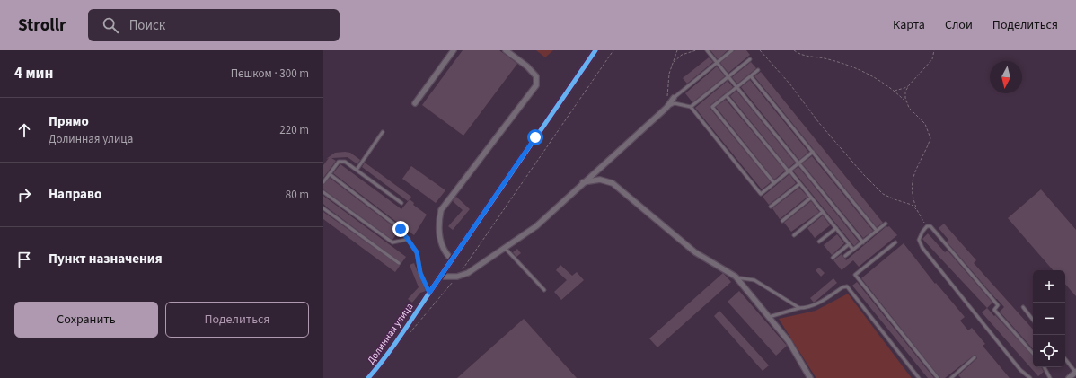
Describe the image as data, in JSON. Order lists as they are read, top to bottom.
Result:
{
  "streets": {
    "street": ["Долинная улица"]
  },
  "north": "bottom",
  "page": {
    "header": "Strollr",
    "search": "Поиск",
    "nav": ["Карта", "Слои", "Поделиться"],
    "heading": ["4 мин", "Пешком · 300 m"],
    "list": [
      ["Прямо", "Долинная улица", "220 m"],
      ["Направо", "80 m"],
      "Пункт назначения"
    ],
    "map_buttons": ["+", "−"],
    "buttons": ["Сохранить", "Поделиться"]
  }
}
